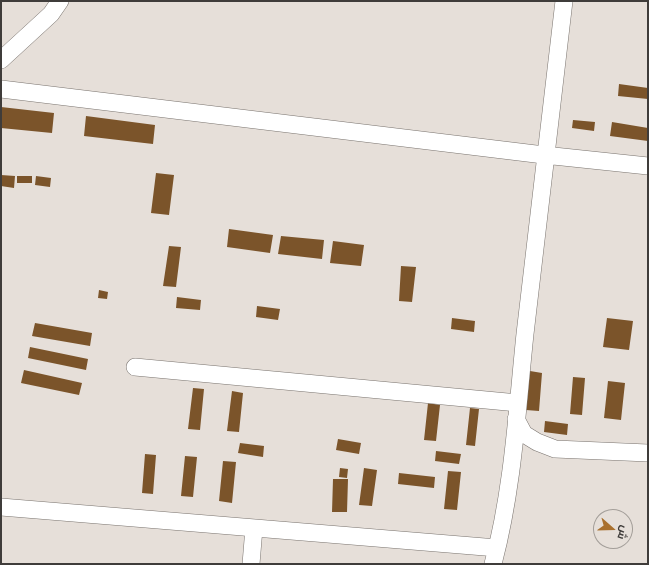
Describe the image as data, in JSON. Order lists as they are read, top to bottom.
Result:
{
  "north": "right"
}
